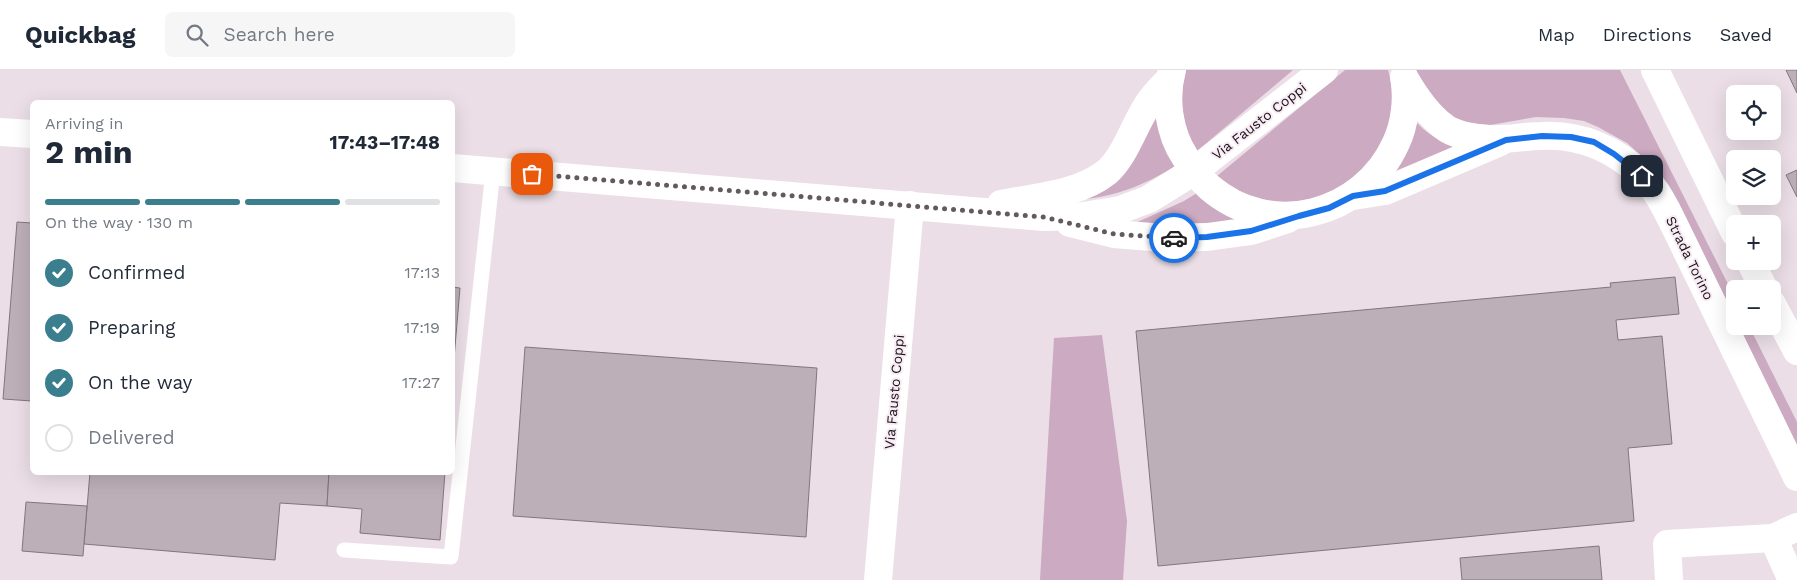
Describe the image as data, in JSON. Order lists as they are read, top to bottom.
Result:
{
  "streets": {
    "street": ["Via Fausto Coppi", "Strada Torino"]
  },
  "crossings": [
    ["Via Fausto Coppi", "Strada Torino"]
  ],
  "page": {
    "header": "Quickbag",
    "search": "Search here",
    "nav": ["Map", "Directions", "Saved"],
    "map_buttons": ["+", "−"],
    "heading": ["2 min", "Arriving in", "17:43–17:48"],
    "bar": "On the way · 130 m",
    "list": [
      ["Confirmed", "17:13"],
      ["Preparing", "17:19"],
      ["On the way", "17:27"],
      "Delivered"
    ]
  }
}
